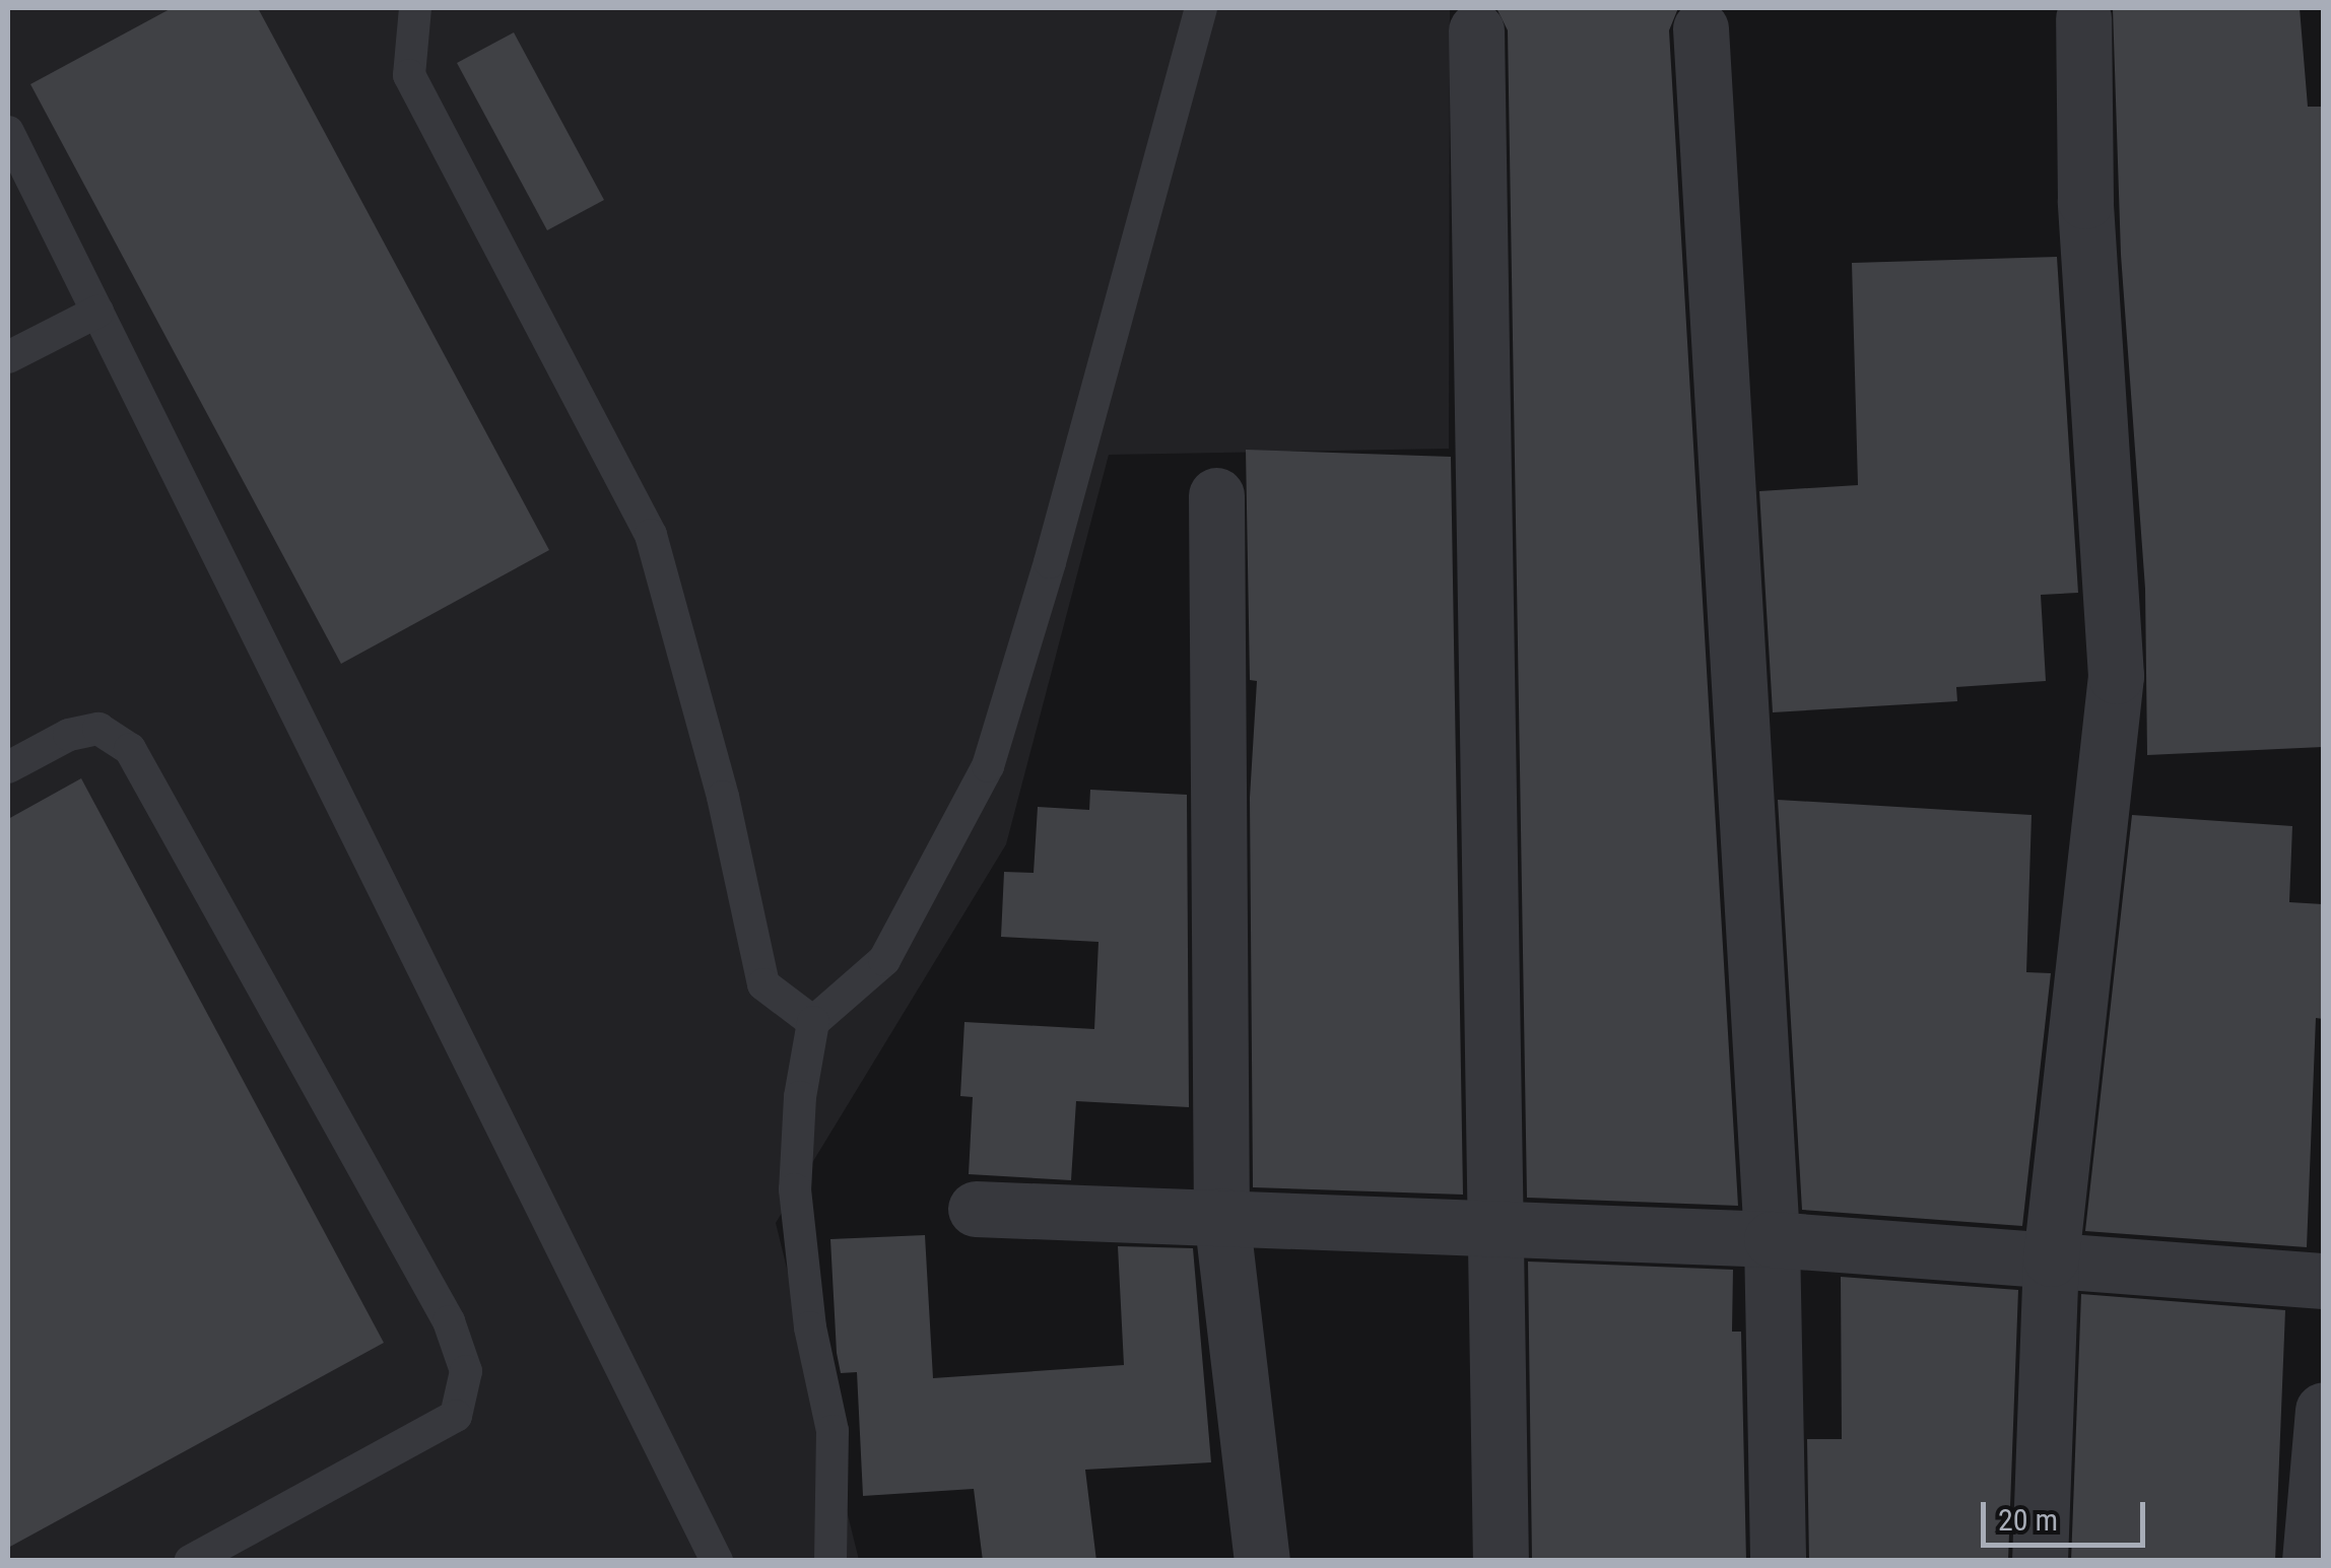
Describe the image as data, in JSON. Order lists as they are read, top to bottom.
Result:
{
  "scale_bar": "20 m"
}
